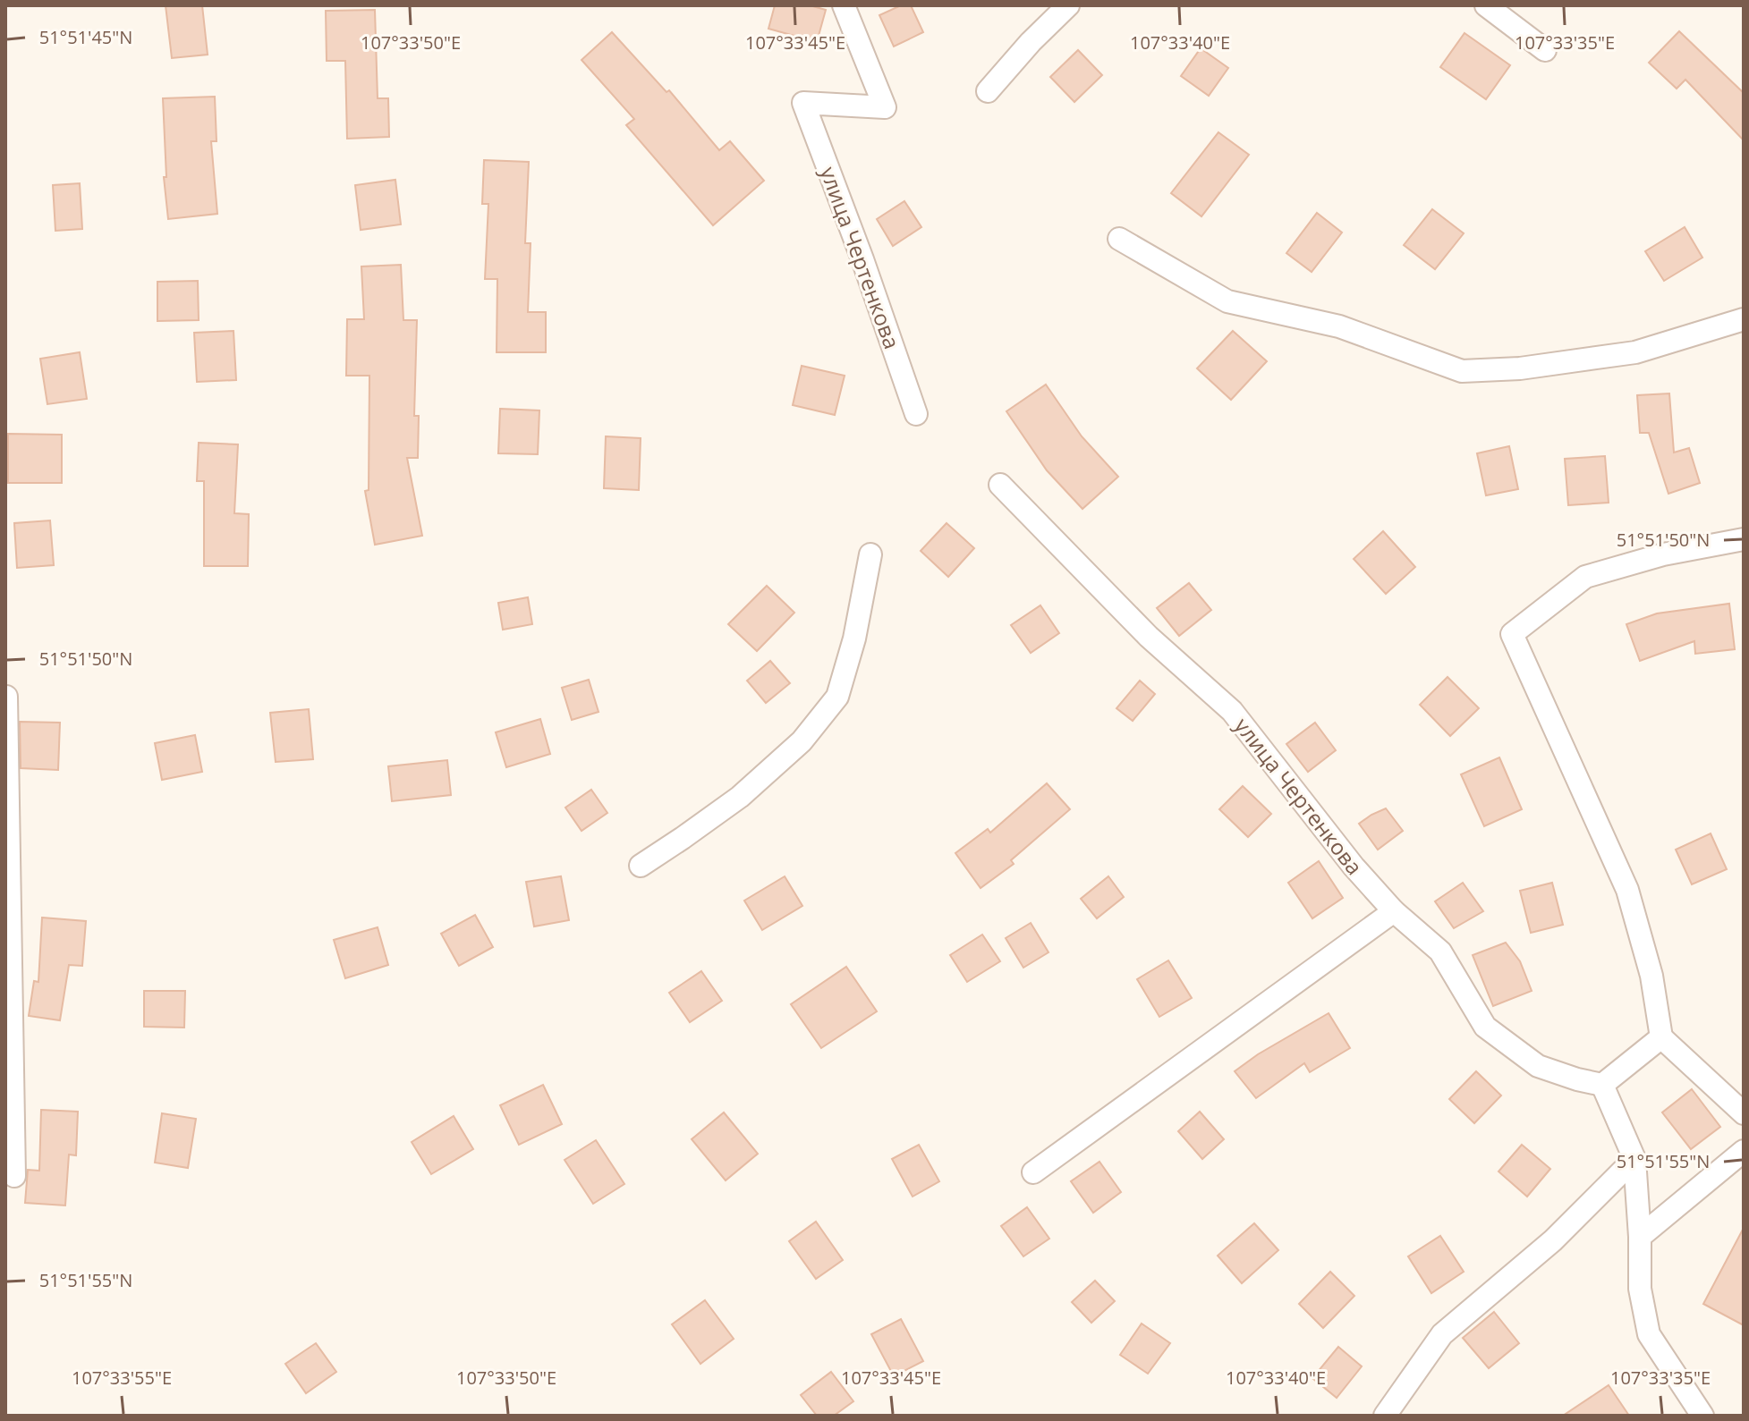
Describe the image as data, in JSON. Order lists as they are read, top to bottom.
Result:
{
  "streets": {
    "street": ["улица Чертенкова"]
  },
  "coordinates": [
    "51°51'45\"N",
    "107°33'50\"E",
    "107°33'45\"E",
    "107°33'40\"E",
    "107°33'35\"E",
    "51°51'50\"N",
    "51°51'55\"N",
    "107°33'55\"E"
  ]
}
